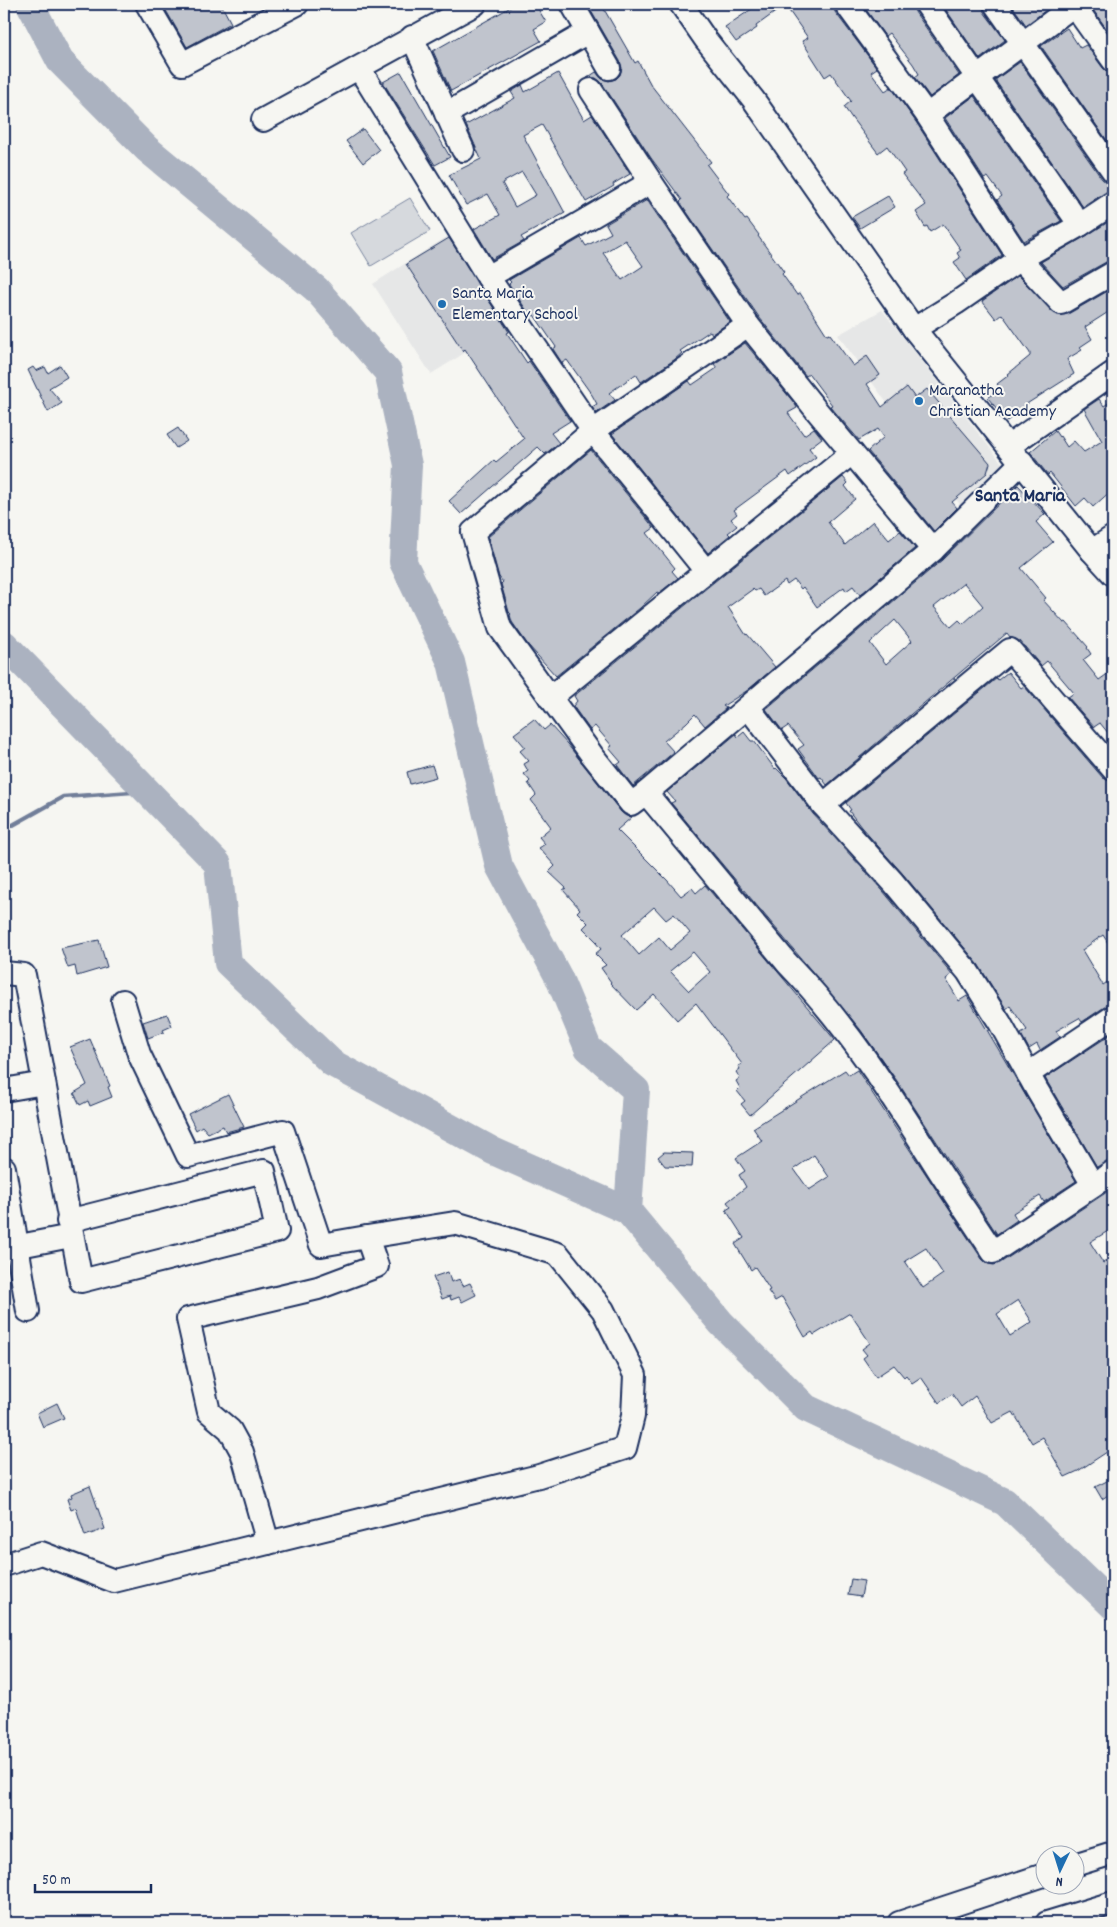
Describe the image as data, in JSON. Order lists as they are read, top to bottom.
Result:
{
  "districts": ["Santa Maria"],
  "places": ["Santa Maria Elementary School", "Maranatha Christian Academy"],
  "scale_bar": "50 m",
  "north": "bottom"
}
